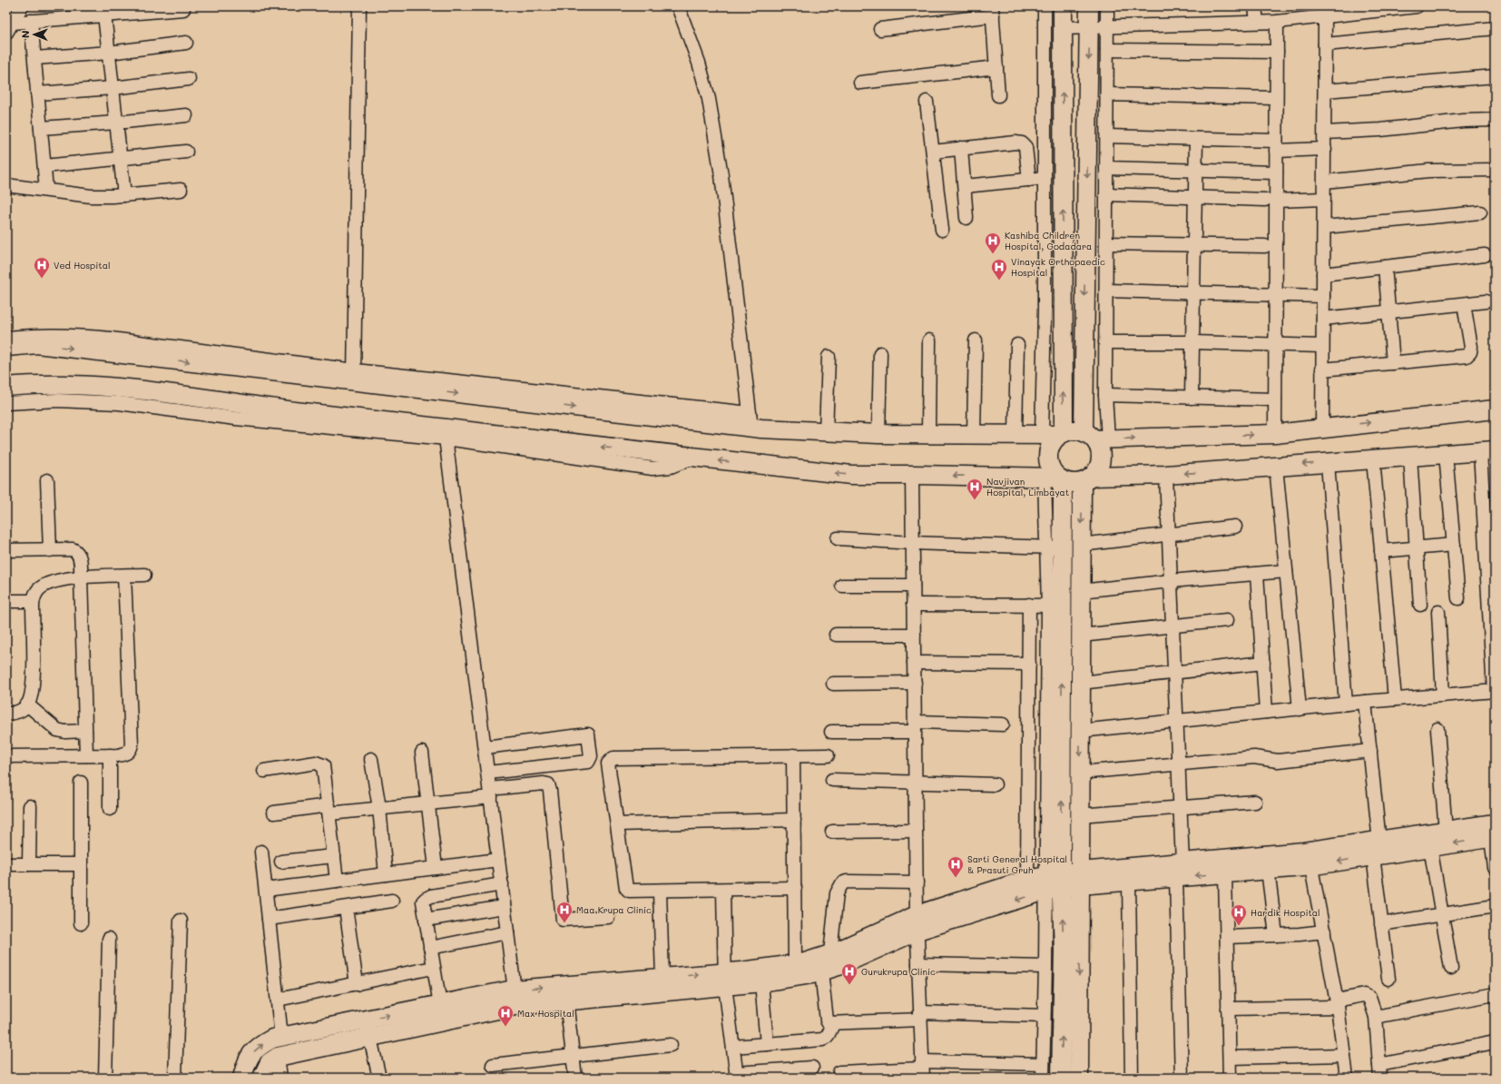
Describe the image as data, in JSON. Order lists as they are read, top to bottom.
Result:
{
  "places": {
    "hospital": [
      "Kashiba Children Hospital, Godadara",
      "Ved Hospital",
      "Vinayak Orthopaedic Hospital",
      "Navjivan Hospital, Limbayat",
      "Sarti General Hospital & Prasuti Gruh",
      "Maa Krupa Clinic",
      "Hardik Hospital",
      "Gurukrupa Clinic",
      "Max Hospital"
    ]
  },
  "north": "left"
}
